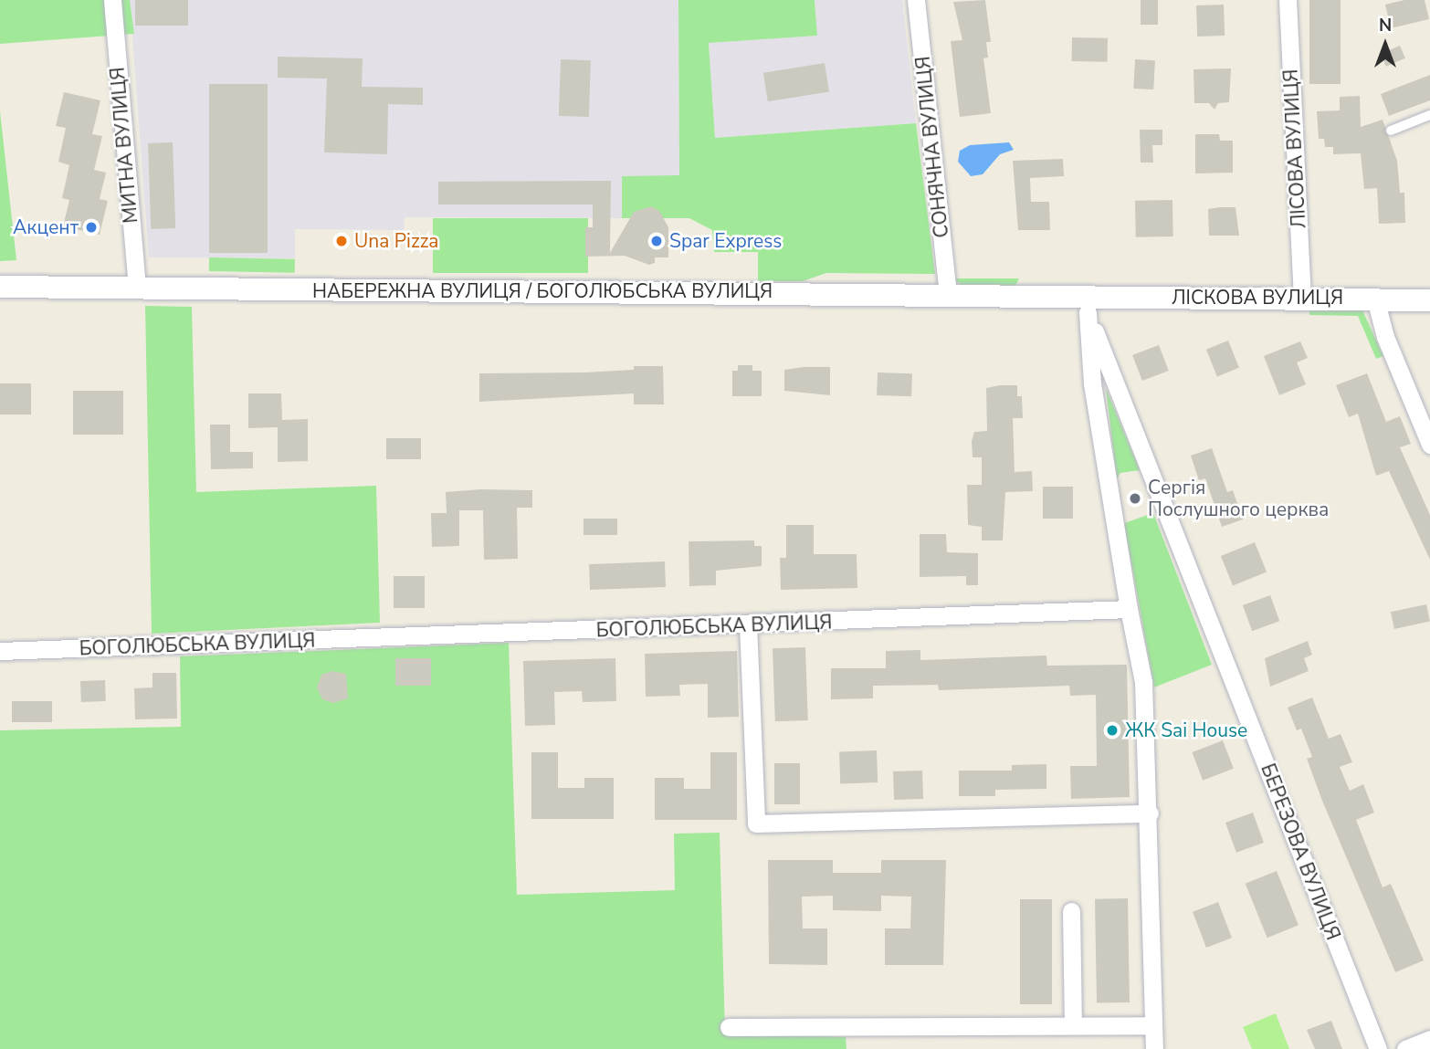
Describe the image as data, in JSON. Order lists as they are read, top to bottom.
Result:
{
  "streets": {
    "street": [
      "МИТНА ВУЛИЦЯ",
      "СОНЯЧНА ВУЛИЦЯ",
      "ЛІСОВА ВУЛИЦЯ",
      "НАБЕРЕЖНА ВУЛИЦЯ / БОГОЛЮБСЬКА ВУЛИЦЯ",
      "ЛІСКОВА ВУЛИЦЯ",
      "БОГОЛЮБСЬКА ВУЛИЦЯ",
      "БЕРЕЗОВА ВУЛИЦЯ"
    ]
  },
  "crossings": [
    ["МИТНА ВУЛИЦЯ", "НАБЕРЕЖНА ВУЛИЦЯ / БОГОЛЮБСЬКА ВУЛИЦЯ"],
    ["СОНЯЧНА ВУЛИЦЯ", "НАБЕРЕЖНА ВУЛИЦЯ / БОГОЛЮБСЬКА ВУЛИЦЯ"],
    ["ЛІСОВА ВУЛИЦЯ", "ЛІСКОВА ВУЛИЦЯ"],
    ["НАБЕРЕЖНА ВУЛИЦЯ / БОГОЛЮБСЬКА ВУЛИЦЯ", "ЛІСКОВА ВУЛИЦЯ"],
    ["НАБЕРЕЖНА ВУЛИЦЯ / БОГОЛЮБСЬКА ВУЛИЦЯ", "БЕРЕЗОВА ВУЛИЦЯ"],
    ["ЛІСКОВА ВУЛИЦЯ", "БЕРЕЗОВА ВУЛИЦЯ"]
  ],
  "places": [
    "Акцент",
    "Una Pizza",
    "Spar Express",
    "Сергія Послушного церква",
    "ЖК Sai House"
  ],
  "north": "top"
}
